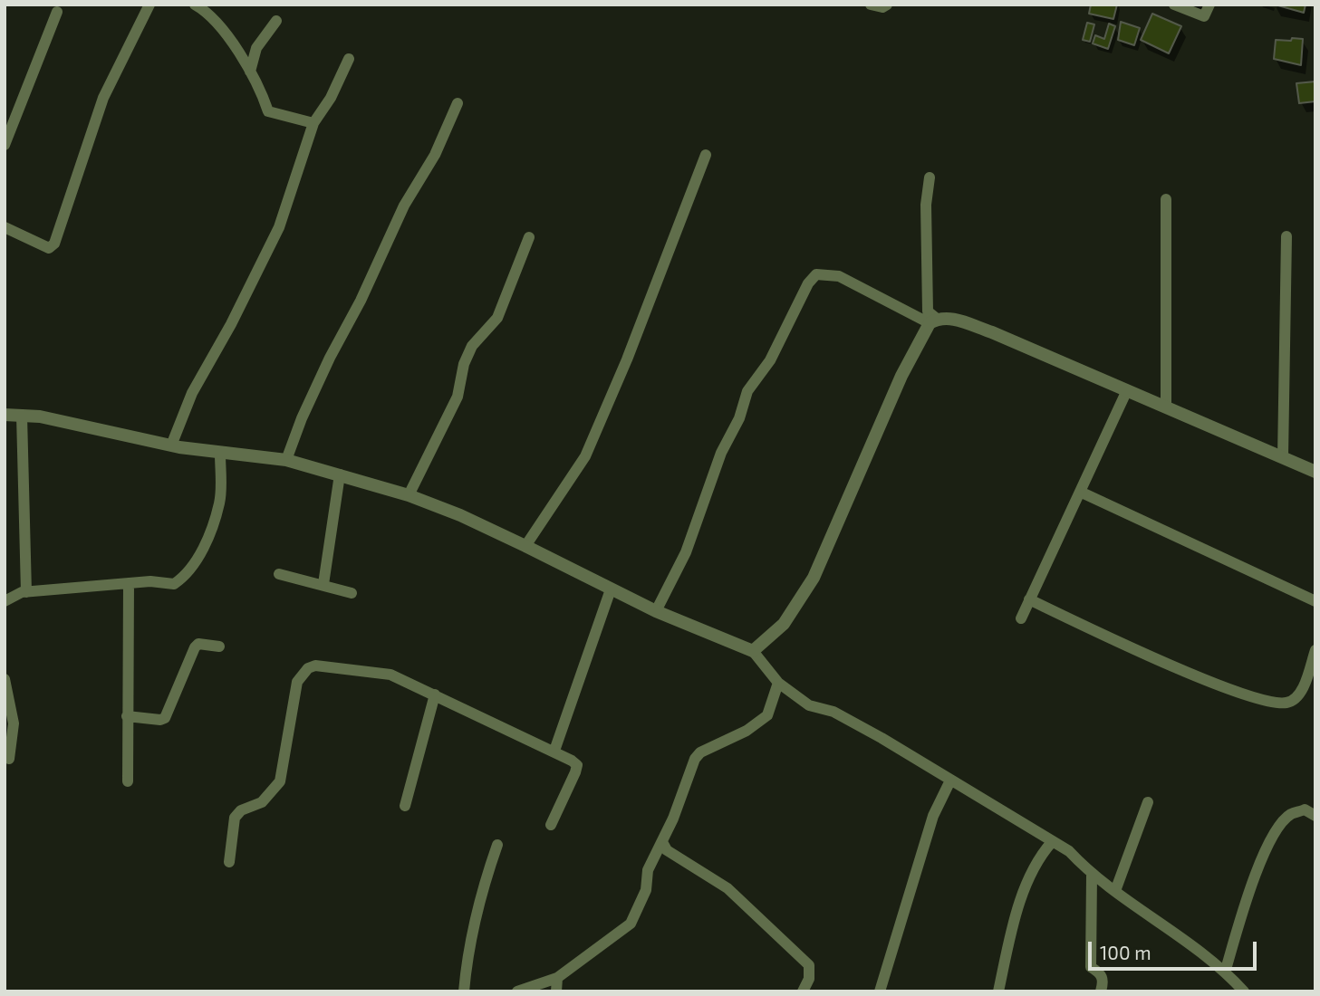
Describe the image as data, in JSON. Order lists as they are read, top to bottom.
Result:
{
  "scale_bar": "100 m"
}
